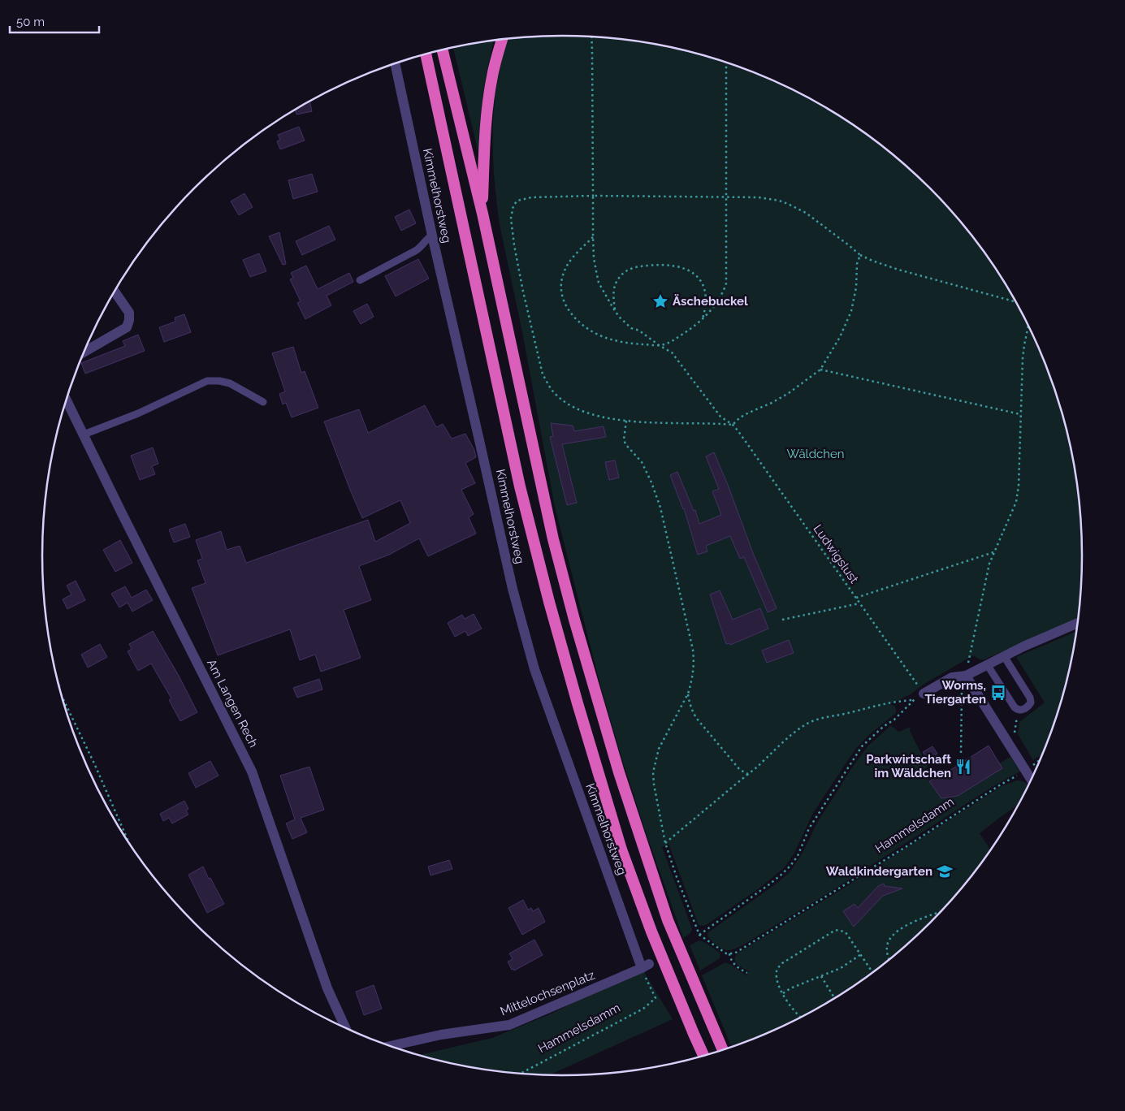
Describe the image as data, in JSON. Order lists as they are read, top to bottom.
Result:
{
  "streets": {
    "street": ["Kimmelhorstweg", "Am Langen Rech", "Mittelochsenplatz"],
    "path": ["Ludwigslust", "Hammelsdamm"]
  },
  "crossings": [
    ["Kimmelhorstweg", "Hammelsdamm"],
    ["Kimmelhorstweg", "Mittelochsenplatz"],
    ["Hammelsdamm", "Mittelochsenplatz"]
  ],
  "parks": ["Wäldchen"],
  "places": {
    "place": ["Äschebuckel"],
    "bus stop": ["Worms, Tiergarten"],
    "restaurant": ["Parkwirtschaft im Wäldchen"],
    "school or university": ["Waldkindergarten"]
  },
  "scale_bar": "50 m"
}
